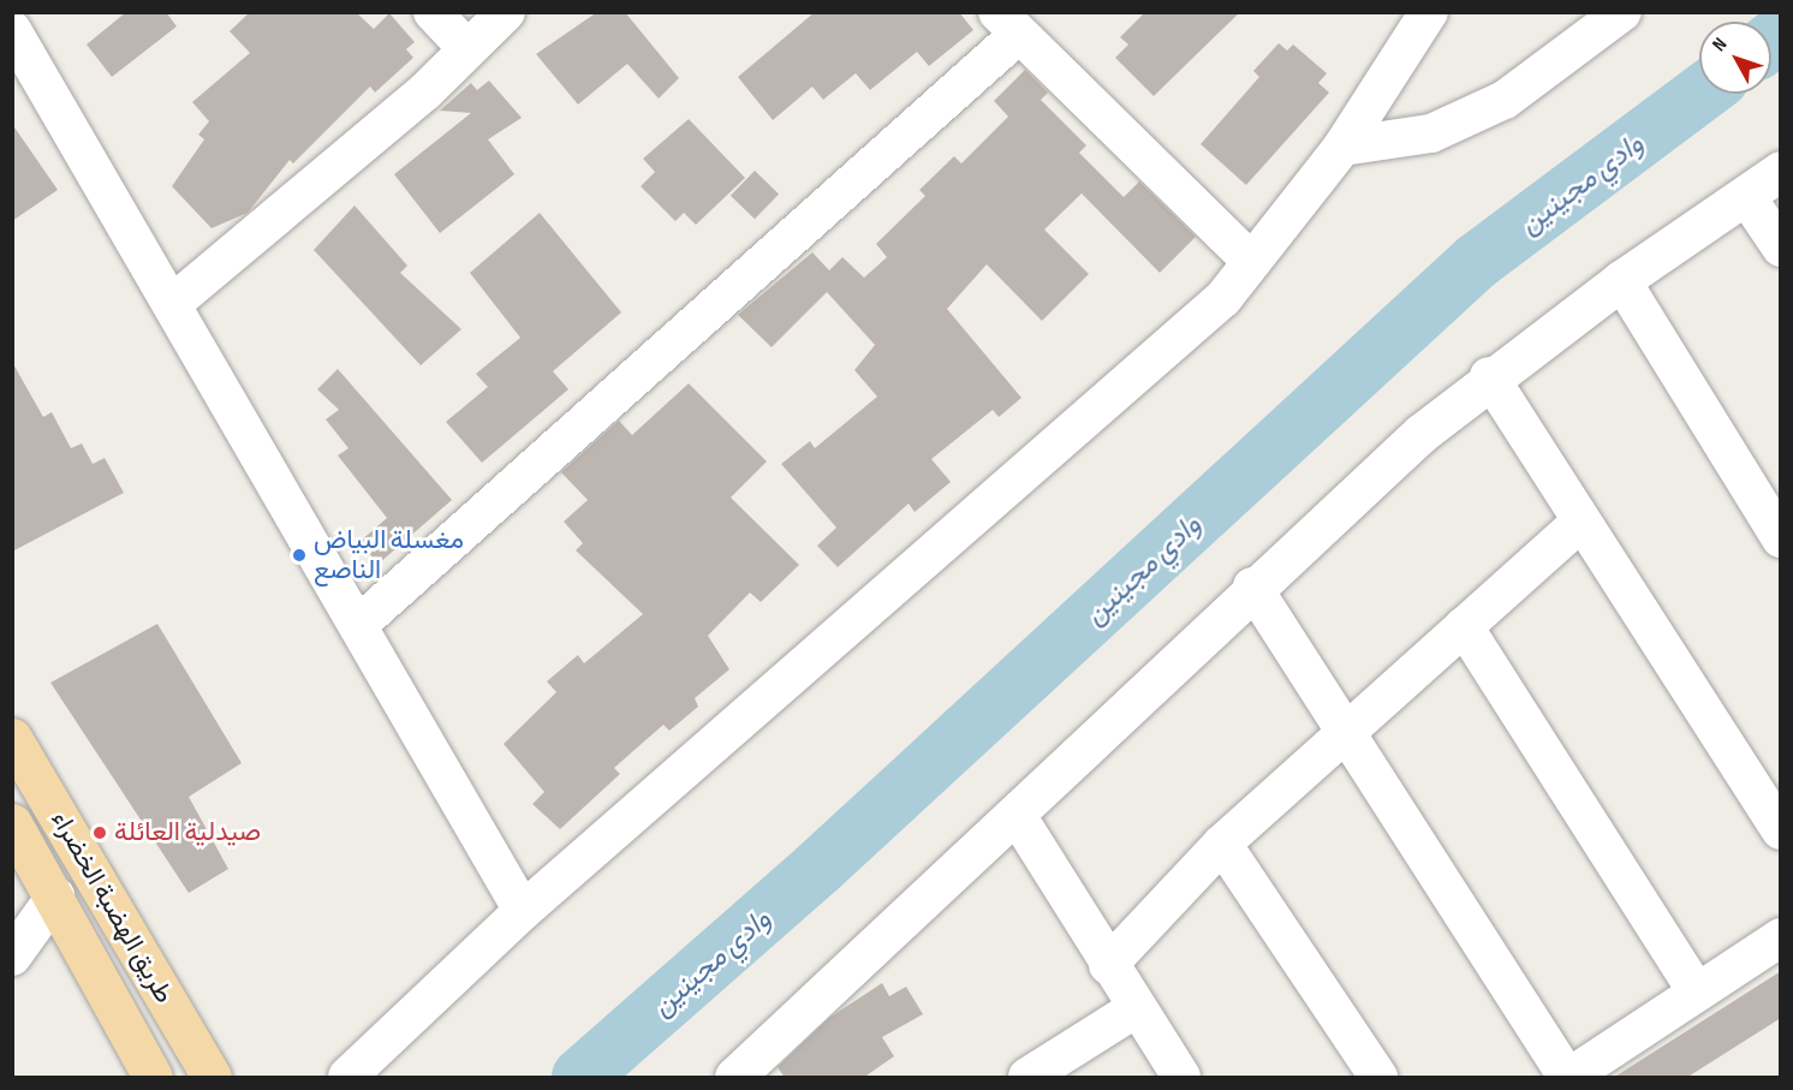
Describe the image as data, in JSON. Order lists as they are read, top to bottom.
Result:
{
  "streets": {
    "main road": ["طريق الهضبة الخضراء"]
  },
  "water": ["وادي مجينين"],
  "places": ["مغسلة البياض الناصع", "صيدلية العائلة"],
  "north": "top left"
}
